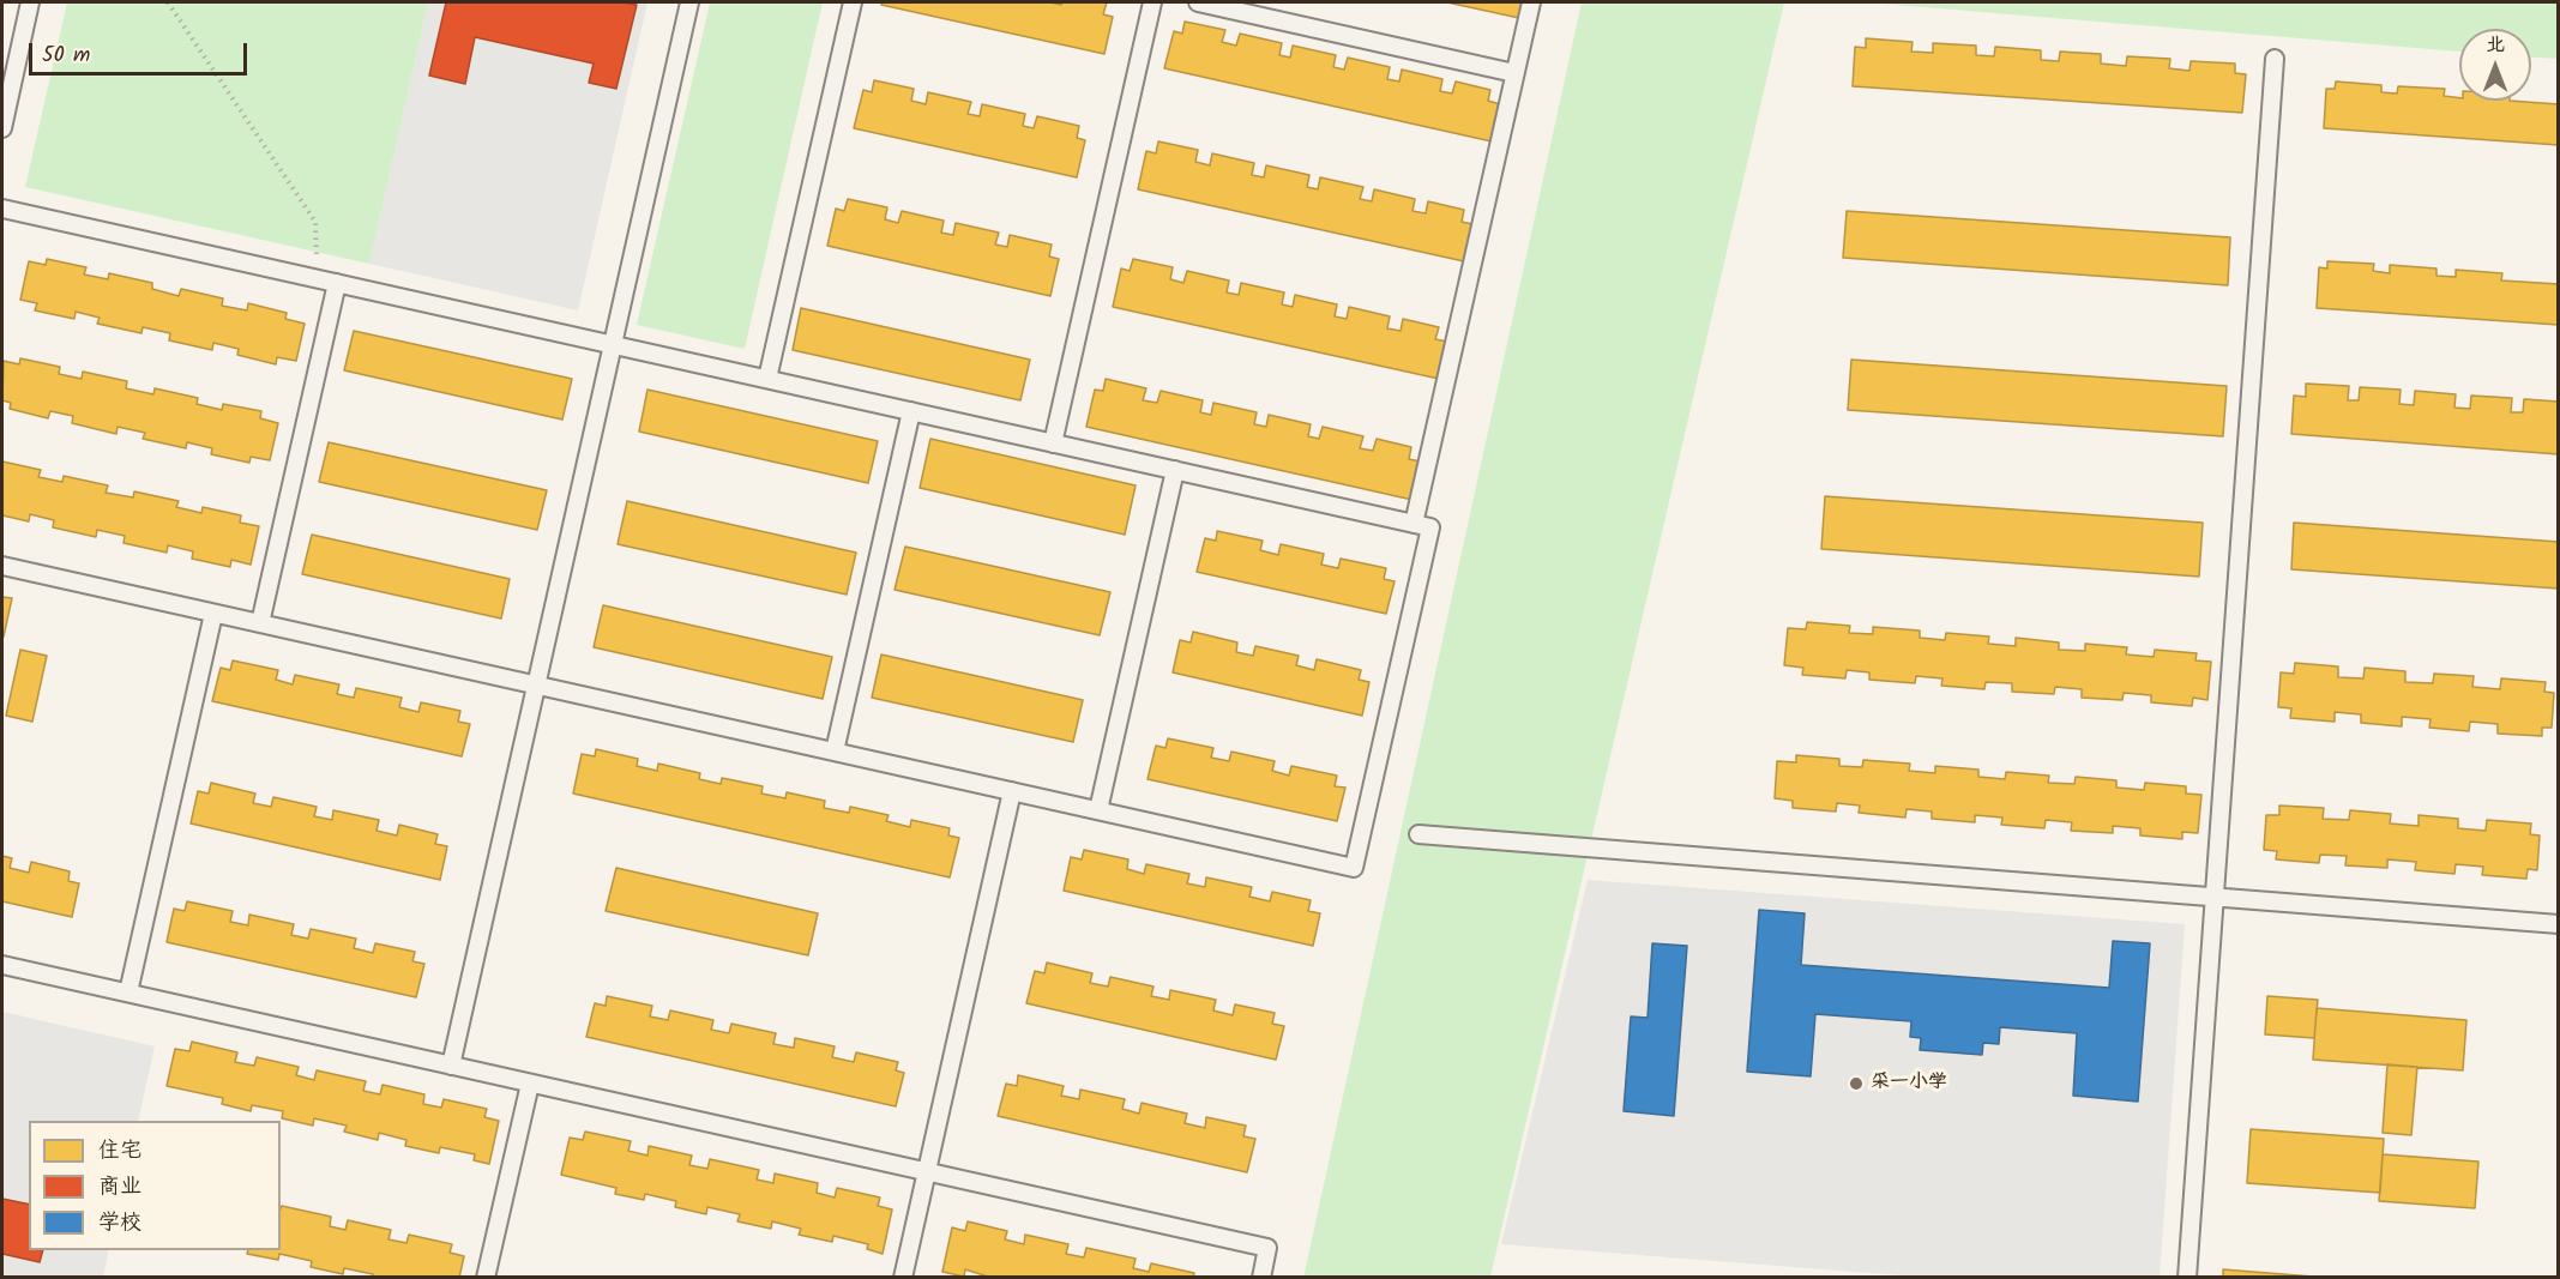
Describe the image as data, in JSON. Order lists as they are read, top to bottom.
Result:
{
  "places": ["采一小学"],
  "legend": ["住宅", "商业", "学校"],
  "scale_bar": "50 m",
  "north": "top"
}
